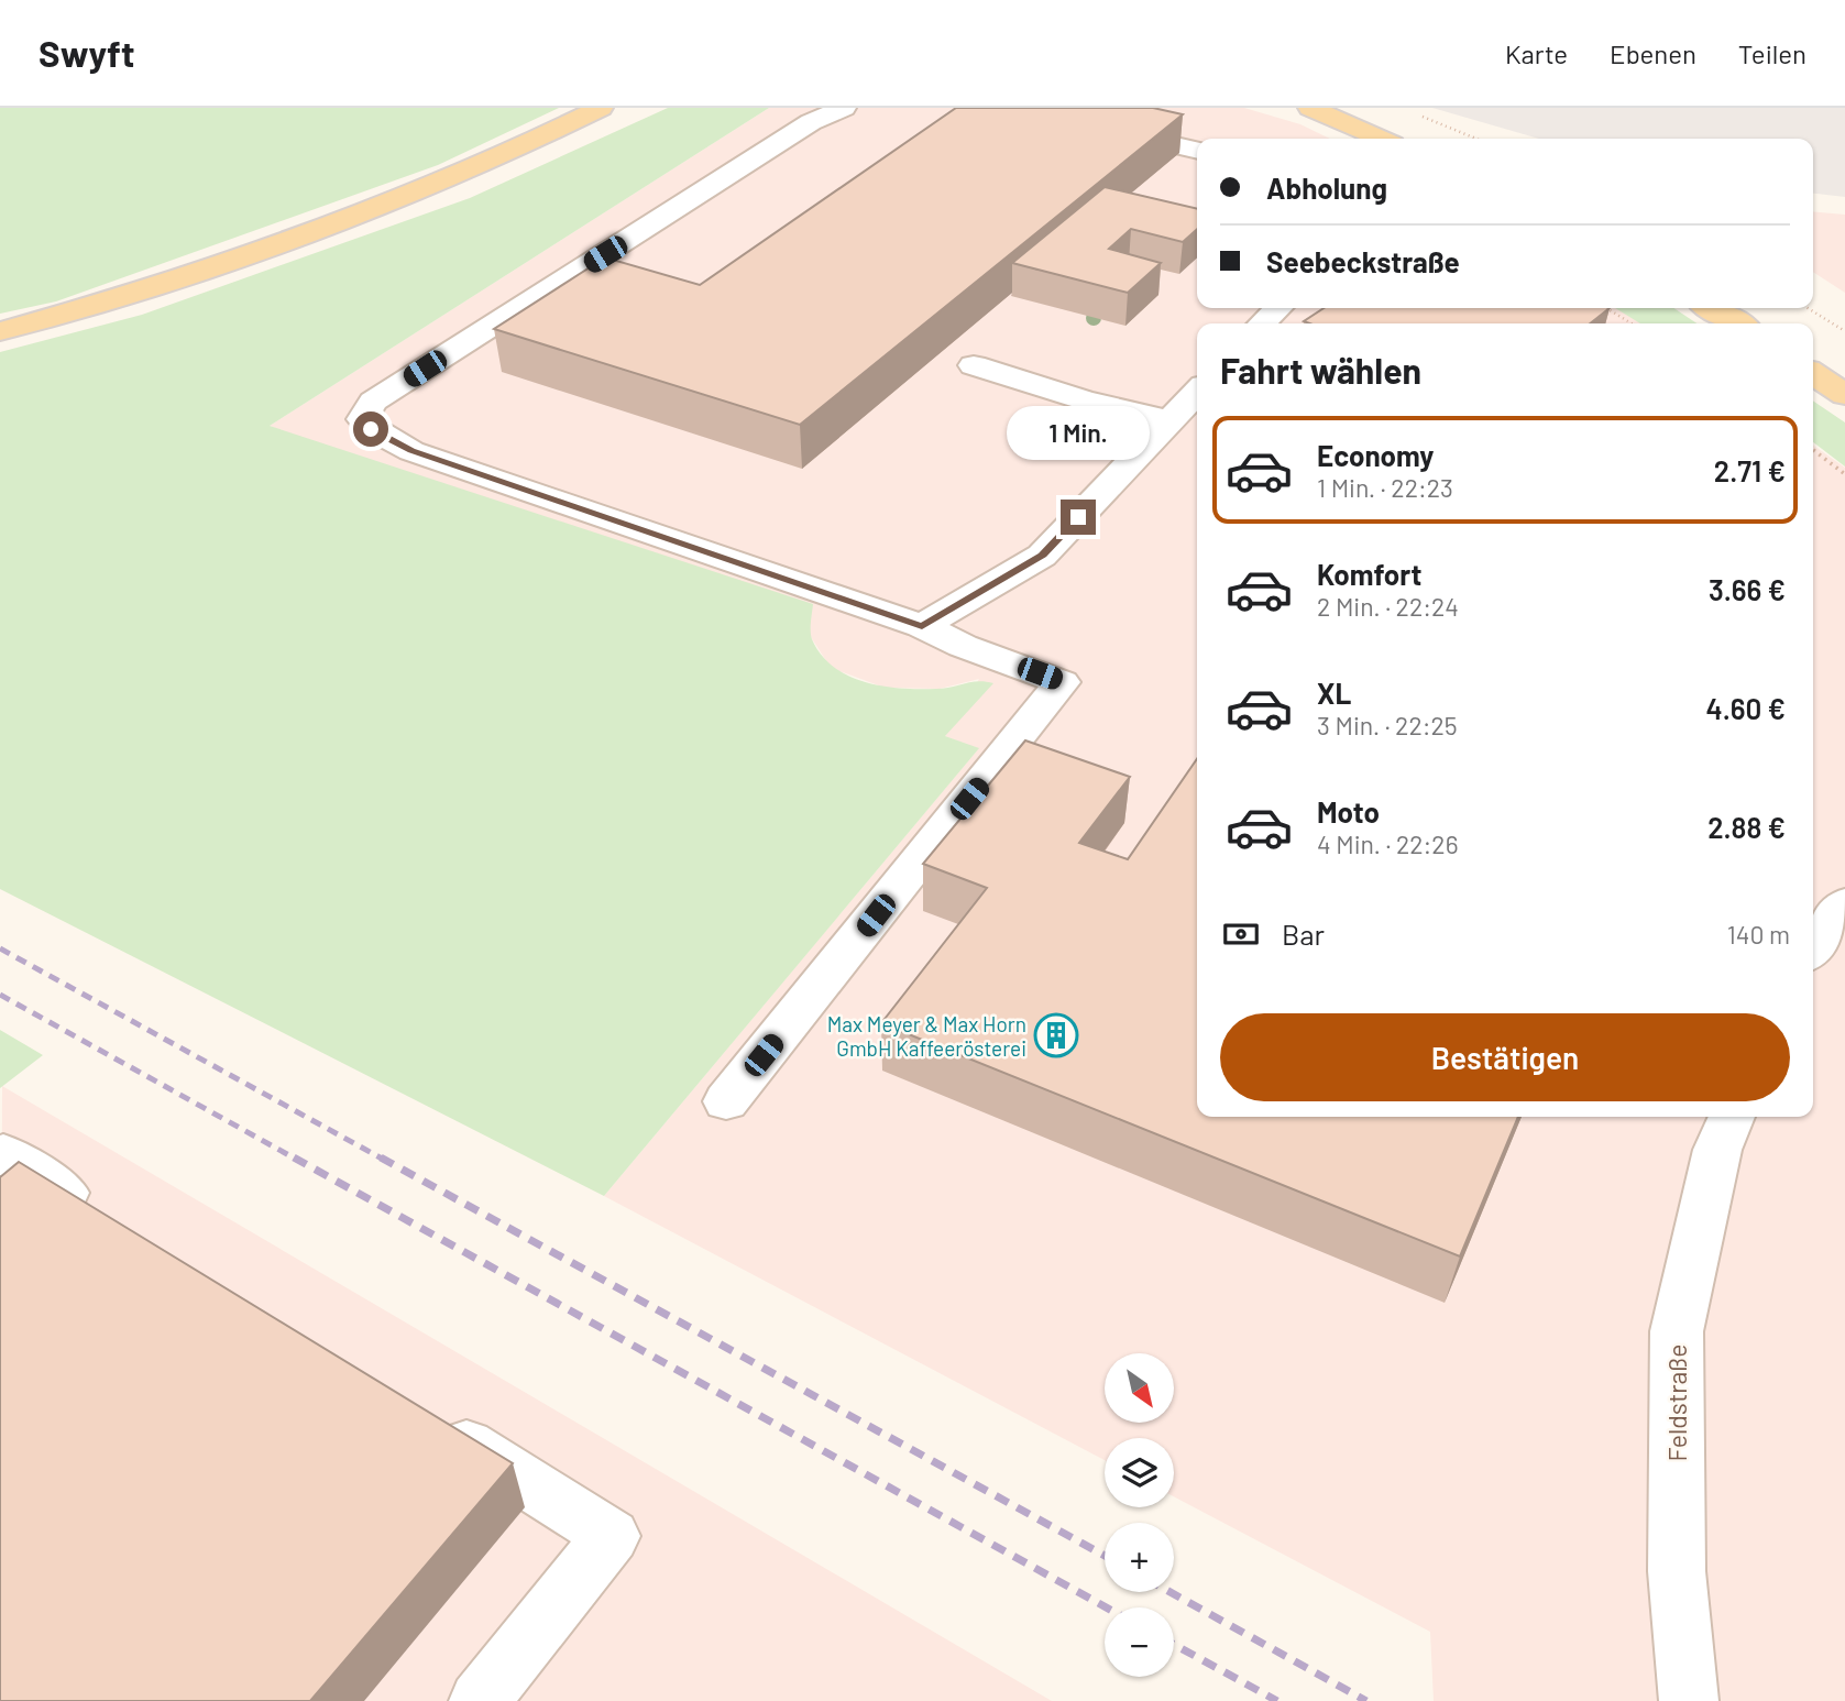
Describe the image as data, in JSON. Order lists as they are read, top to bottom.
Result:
{
  "streets": {
    "street": ["Feldstraße"]
  },
  "places": {
    "building": ["Max Meyer & Max Horn GmbH Kaffeerösterei"]
  },
  "north": "bottom right",
  "page": {
    "header": "Swyft",
    "nav": ["Karte", "Ebenen", "Teilen"],
    "banner": ["Abholung", "Seebeckstraße"],
    "heading": "Fahrt wählen",
    "bubble": "1 Min.",
    "list": [
      {
        "name": "Economy",
        "note": "1 Min. · 22:23",
        "value": "2.71 €"
      },
      {
        "name": "Komfort",
        "note": "2 Min. · 22:24",
        "value": "3.66 €"
      },
      {
        "name": "XL",
        "note": "3 Min. · 22:25",
        "value": "4.60 €"
      },
      {
        "name": "Moto",
        "note": "4 Min. · 22:26",
        "value": "2.88 €"
      }
    ],
    "pay": ["Bar", "140 m"],
    "buttons": "Bestätigen",
    "map_buttons": ["+", "−"]
  }
}
